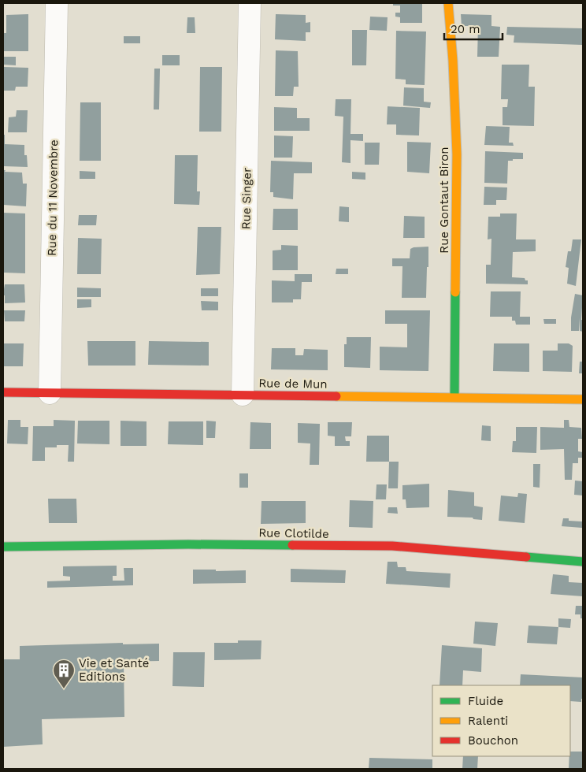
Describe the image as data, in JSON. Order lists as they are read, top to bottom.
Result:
{
  "streets": {
    "street": [
      "Rue du 11 Novembre",
      "Rue Singer",
      "Rue Gontaut Biron",
      "Rue de Mun",
      "Rue Clotilde"
    ]
  },
  "crossings": [
    ["Rue du 11 Novembre", "Rue de Mun"],
    ["Rue Singer", "Rue de Mun"],
    ["Rue Gontaut Biron", "Rue de Mun"]
  ],
  "places": {
    "building": ["Vie et Santé Editions"]
  },
  "legend": ["Fluide", "Ralenti", "Bouchon"],
  "scale_bar": "20 m"
}
